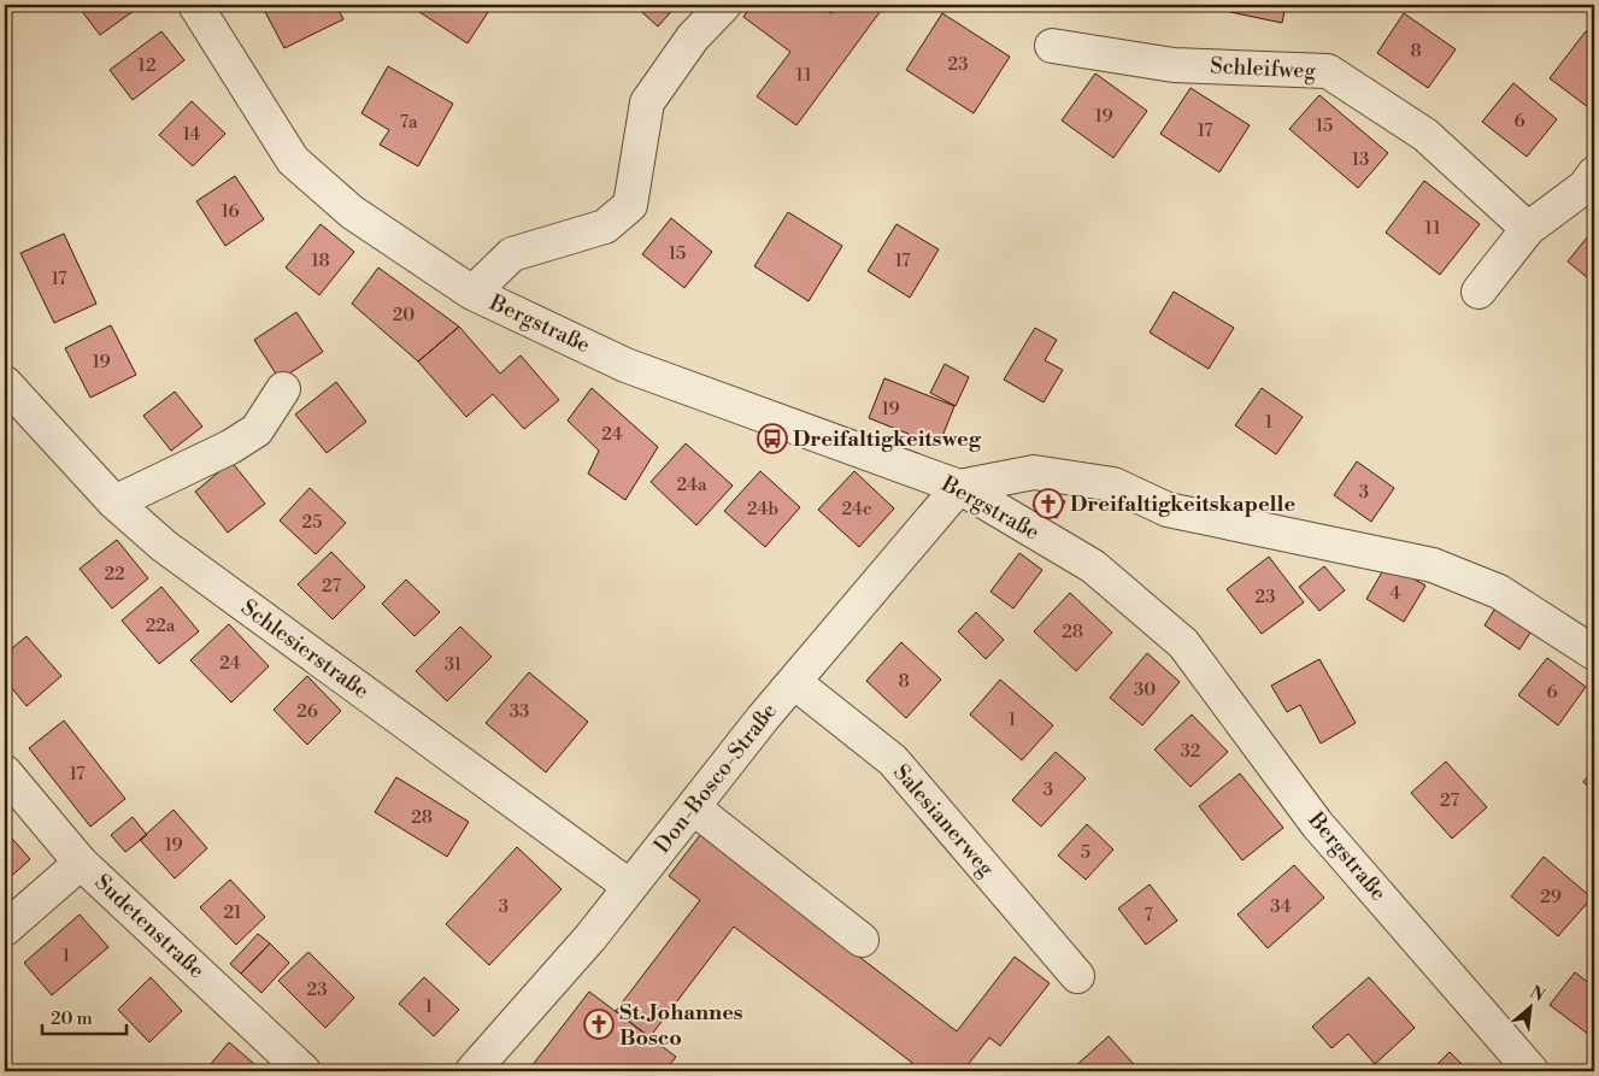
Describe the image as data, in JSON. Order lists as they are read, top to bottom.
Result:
{
  "streets": {
    "street": [
      "Schleifweg",
      "Bergstraße",
      "Schlesierstraße",
      "Don-Bosco-Straße",
      "Salesianerweg",
      "Sudetenstraße"
    ]
  },
  "crossings": [
    ["Bergstraße", "Don-Bosco-Straße"],
    ["Schlesierstraße", "Don-Bosco-Straße"],
    ["Don-Bosco-Straße", "Salesianerweg"]
  ],
  "places": {
    "bus stop": ["Dreifaltigkeitsweg"],
    "church": ["Dreifaltigkeitskapelle", "St. Johannes Bosco"]
  },
  "house_numbers": [
    "8",
    "23",
    "12",
    "11",
    "19",
    "6",
    "7a",
    "15",
    "17",
    "14",
    "13",
    "16",
    "11",
    "15",
    "18",
    "17",
    "17",
    "20",
    "19",
    "19",
    "1",
    "24",
    "24a",
    "3",
    "24b",
    "24c",
    "25",
    "22",
    "27",
    "4",
    "23",
    "22a",
    "28",
    "24",
    "31",
    "8",
    "30",
    "6",
    "26",
    "33",
    "1",
    "32",
    "17",
    "3",
    "27",
    "28",
    "19",
    "5",
    "29",
    "3",
    "34",
    "21",
    "7",
    "1",
    "23",
    "1"
  ],
  "scale_bar": "20 m",
  "north": "top right"
}
